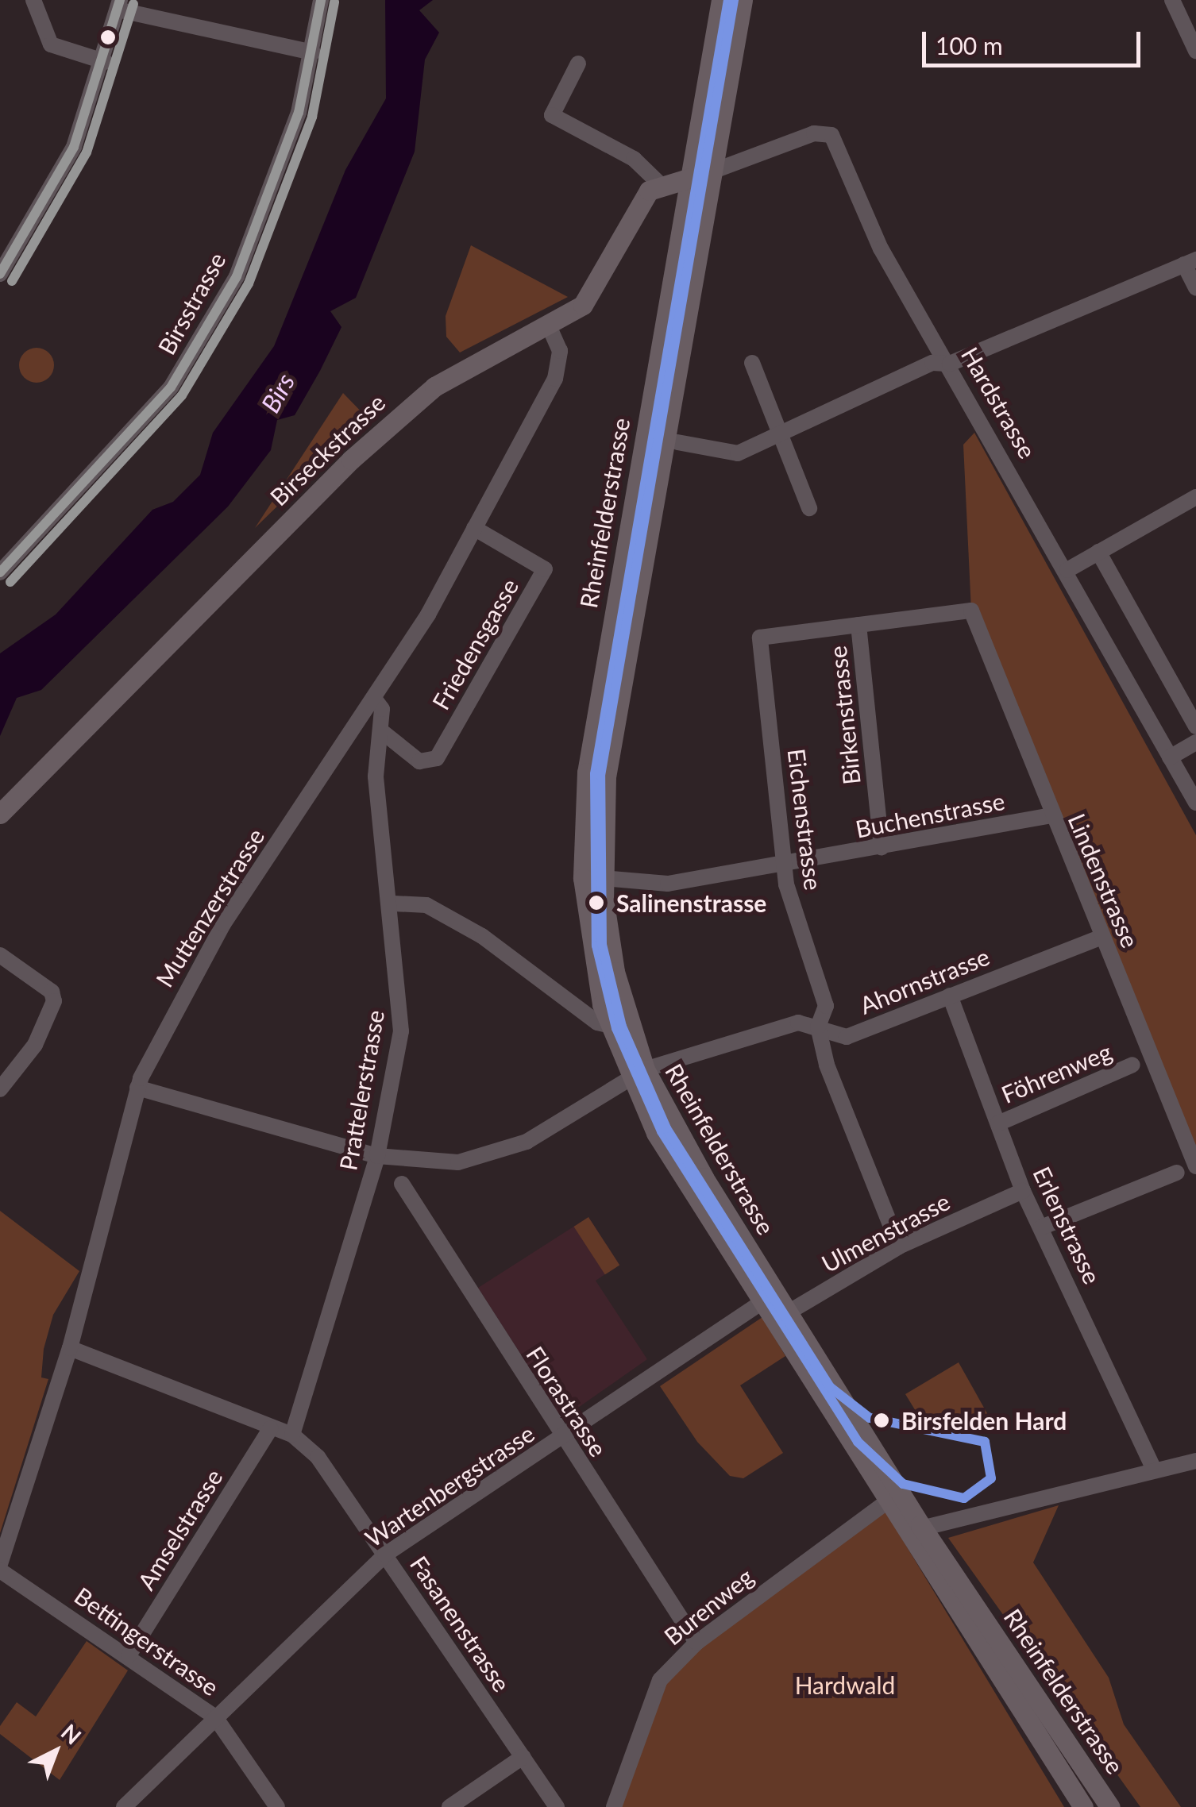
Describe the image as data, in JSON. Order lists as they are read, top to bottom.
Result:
{
  "streets": {
    "main road": ["Birseckstrasse", "Rheinfelderstrasse"],
    "street": [
      "Birsstrasse",
      "Hardstrasse",
      "Friedensgasse",
      "Birkenstrasse",
      "Buchenstrasse",
      "Eichenstrasse",
      "Lindenstrasse",
      "Muttenzerstrasse",
      "Ahornstrasse",
      "Föhrenweg",
      "Prattelerstrasse",
      "Erlenstrasse",
      "Ulmenstrasse",
      "Florastrasse",
      "Wartenbergstrasse",
      "Amselstrasse",
      "Burenweg",
      "Fasanenstrasse",
      "Bettingerstrasse"
    ]
  },
  "crossings": [
    ["Hardstrasse", "Rheinfelderstrasse"],
    ["Birseckstrasse", "Muttenzerstrasse"],
    ["Rheinfelderstrasse", "Buchenstrasse"],
    ["Rheinfelderstrasse", "Ahornstrasse"],
    ["Rheinfelderstrasse", "Ulmenstrasse"],
    ["Rheinfelderstrasse", "Wartenbergstrasse"],
    ["Rheinfelderstrasse", "Burenweg"],
    ["Friedensgasse", "Muttenzerstrasse"],
    ["Friedensgasse", "Prattelerstrasse"],
    ["Birkenstrasse", "Buchenstrasse"],
    ["Birkenstrasse", "Eichenstrasse"],
    ["Buchenstrasse", "Eichenstrasse"],
    ["Buchenstrasse", "Lindenstrasse"],
    ["Eichenstrasse", "Lindenstrasse"],
    ["Eichenstrasse", "Ahornstrasse"],
    ["Eichenstrasse", "Ulmenstrasse"],
    ["Lindenstrasse", "Ahornstrasse"],
    ["Muttenzerstrasse", "Prattelerstrasse"],
    ["Muttenzerstrasse", "Fasanenstrasse"],
    ["Muttenzerstrasse", "Bettingerstrasse"],
    ["Ahornstrasse", "Erlenstrasse"],
    ["Föhrenweg", "Erlenstrasse"],
    ["Prattelerstrasse", "Fasanenstrasse"],
    ["Erlenstrasse", "Ulmenstrasse"],
    ["Florastrasse", "Wartenbergstrasse"],
    ["Florastrasse", "Burenweg"],
    ["Wartenbergstrasse", "Fasanenstrasse"],
    ["Wartenbergstrasse", "Bettingerstrasse"],
    ["Amselstrasse", "Fasanenstrasse"],
    ["Amselstrasse", "Bettingerstrasse"]
  ],
  "water": ["Birs"],
  "parks": ["Hardwald"],
  "places": ["Salinenstrasse", "Birsfelden Hard"],
  "scale_bar": "100 m",
  "north": "top right"
}
